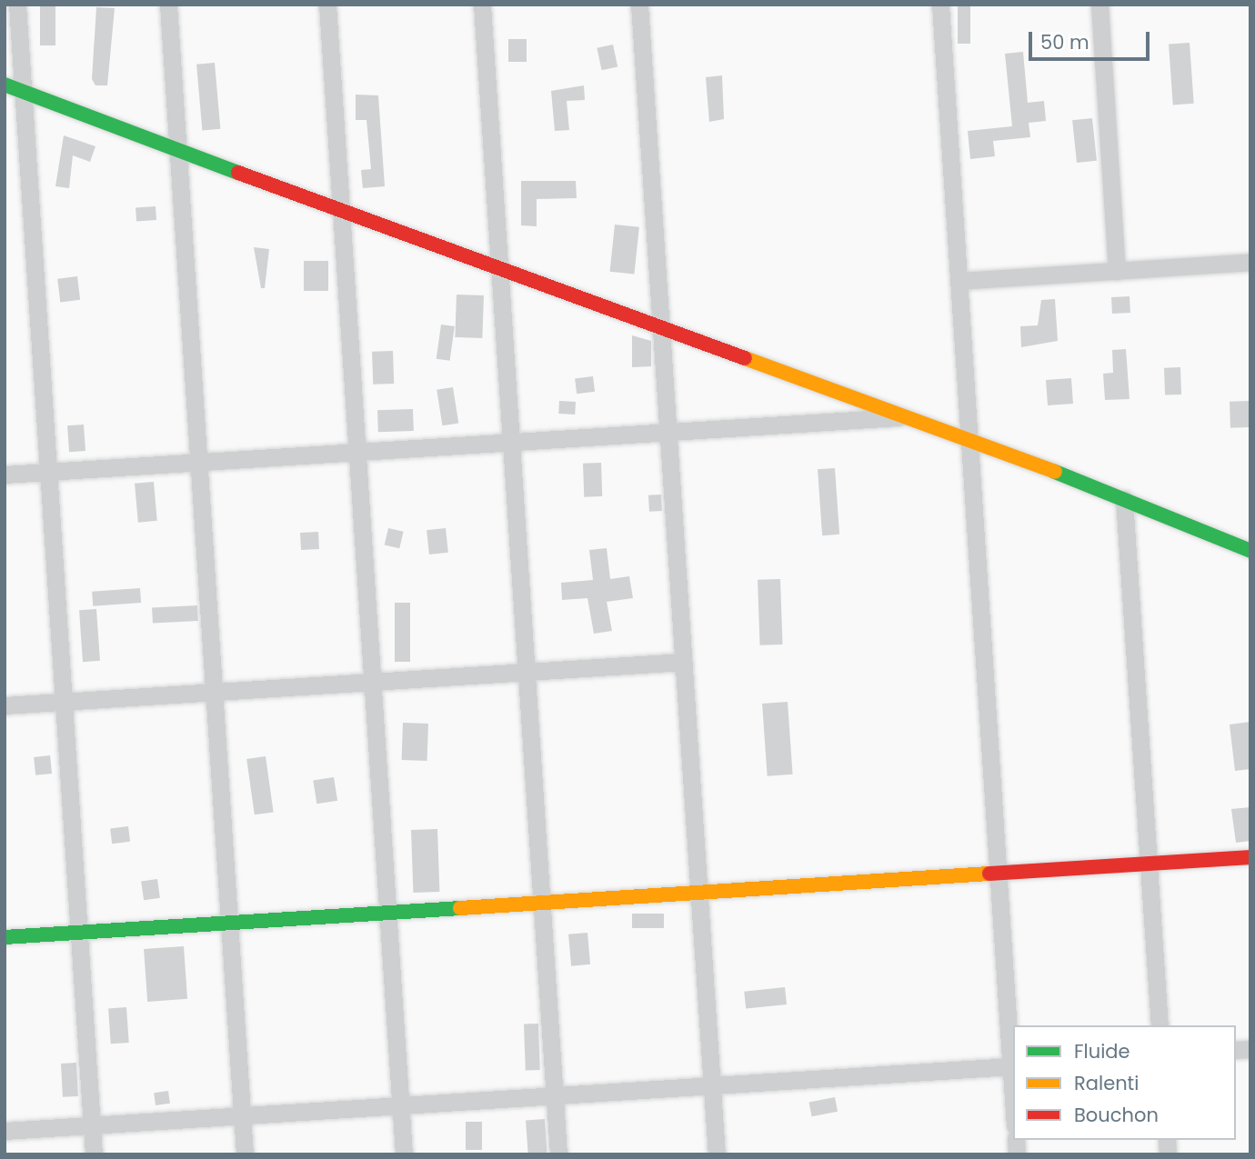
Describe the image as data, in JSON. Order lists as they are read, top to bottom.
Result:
{
  "legend": ["Fluide", "Ralenti", "Bouchon"],
  "scale_bar": "50 m"
}
